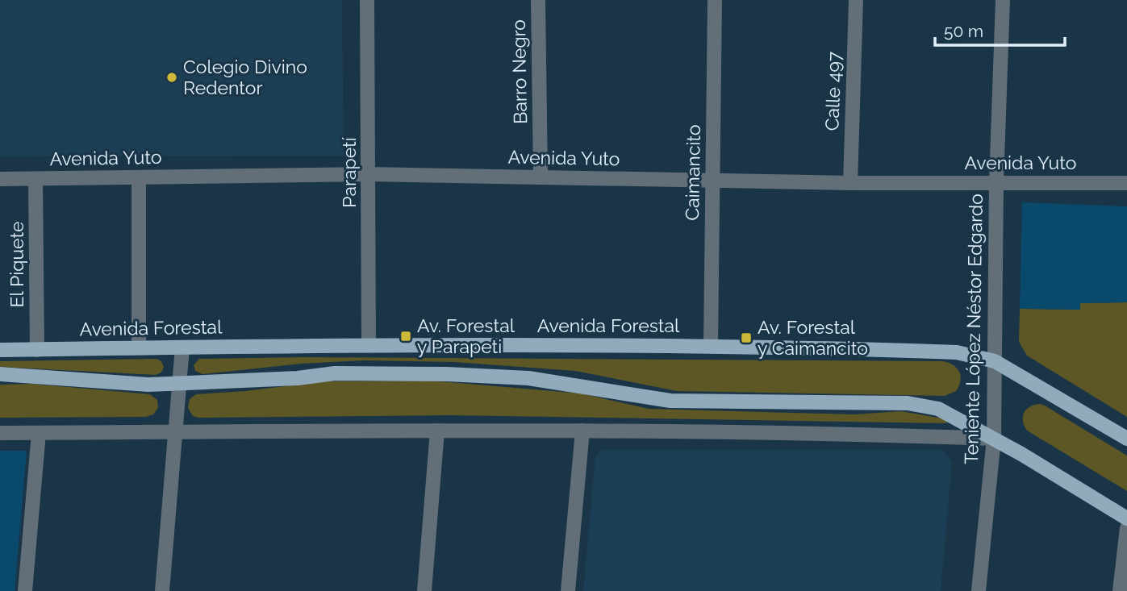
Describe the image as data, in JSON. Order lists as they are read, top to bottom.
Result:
{
  "streets": {
    "main road": ["Avenida Forestal"],
    "street": [
      "Barro Negro",
      "Calle 497",
      "Avenida Yuto",
      "Parapetí",
      "Caimancito",
      "El Piquete",
      "Teniente López Néstor Edgardo"
    ]
  },
  "crossings": [
    ["Barro Negro", "Avenida Yuto"],
    ["Calle 497", "Avenida Yuto"],
    ["Avenida Yuto", "Parapetí"],
    ["Avenida Yuto", "Caimancito"],
    ["Avenida Yuto", "El Piquete"],
    ["Avenida Yuto", "Teniente López Néstor Edgardo"],
    ["Parapetí", "Avenida Forestal"],
    ["Caimancito", "Avenida Forestal"],
    ["El Piquete", "Avenida Forestal"],
    ["Avenida Forestal", "Teniente López Néstor Edgardo"]
  ],
  "places": {
    "other": ["Colegio Divino Redentor"],
    "transit": ["Av. Forestal y Parapeti", "Av. Forestal y Caimancito"]
  },
  "scale_bar": "50 m"
}
